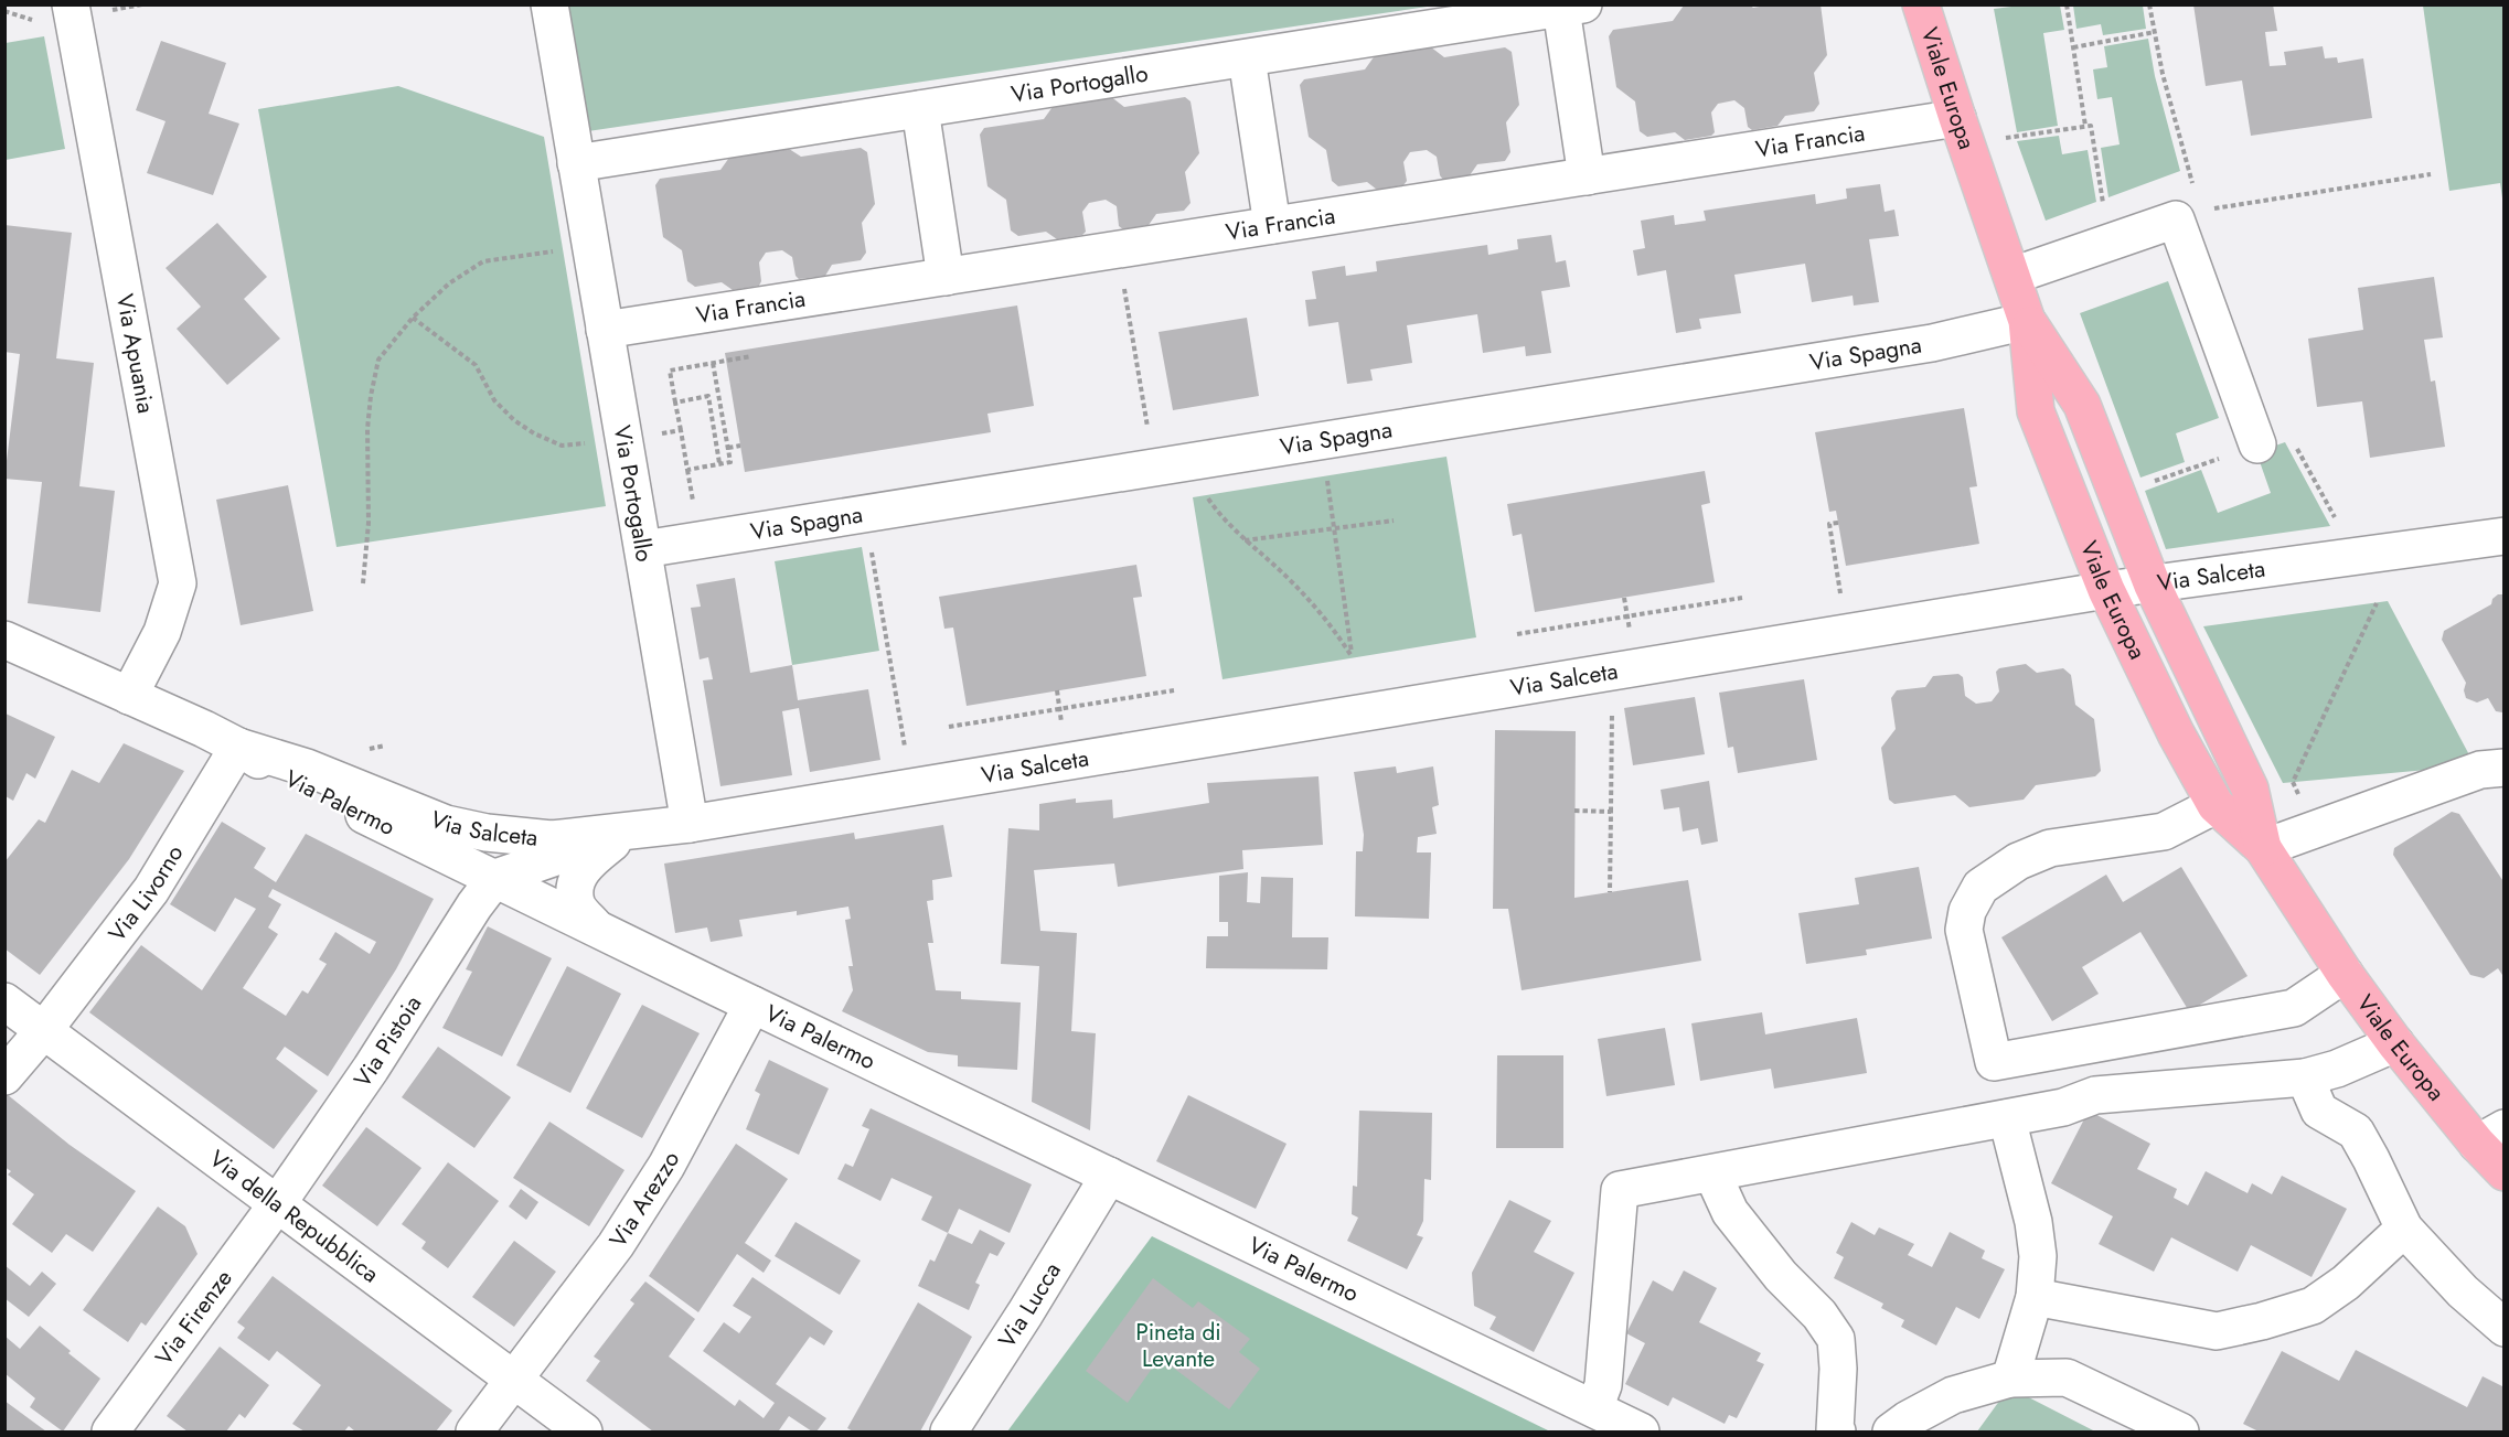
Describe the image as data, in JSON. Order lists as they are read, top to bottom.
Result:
{
  "streets": {
    "main road": ["Viale Europa"],
    "street": [
      "Via Portogallo",
      "Via Francia",
      "Via Apuania",
      "Via Spagna",
      "Via Salceta",
      "Via Palermo",
      "Via Livorno",
      "Via Pistoia",
      "Via Arezzo",
      "Via della Repubblica",
      "Via Lucca",
      "Via Firenze"
    ]
  },
  "crossings": [
    ["Via Portogallo", "Via Francia"],
    ["Via Portogallo", "Via Spagna"],
    ["Via Portogallo", "Via Salceta"],
    ["Viale Europa", "Via Francia"],
    ["Viale Europa", "Via Spagna"],
    ["Viale Europa", "Via Salceta"],
    ["Via Apuania", "Via Palermo"],
    ["Via Salceta", "Via Palermo"],
    ["Via Salceta", "Via Livorno"],
    ["Via Salceta", "Via Pistoia"],
    ["Via Palermo", "Via Livorno"],
    ["Via Palermo", "Via Pistoia"],
    ["Via Palermo", "Via Arezzo"],
    ["Via Palermo", "Via Lucca"],
    ["Via Livorno", "Via della Repubblica"],
    ["Via Pistoia", "Via della Repubblica"],
    ["Via Pistoia", "Via Firenze"],
    ["Via Arezzo", "Via della Repubblica"],
    ["Via della Repubblica", "Via Firenze"]
  ],
  "parks": ["Pineta di Levante"]
}
